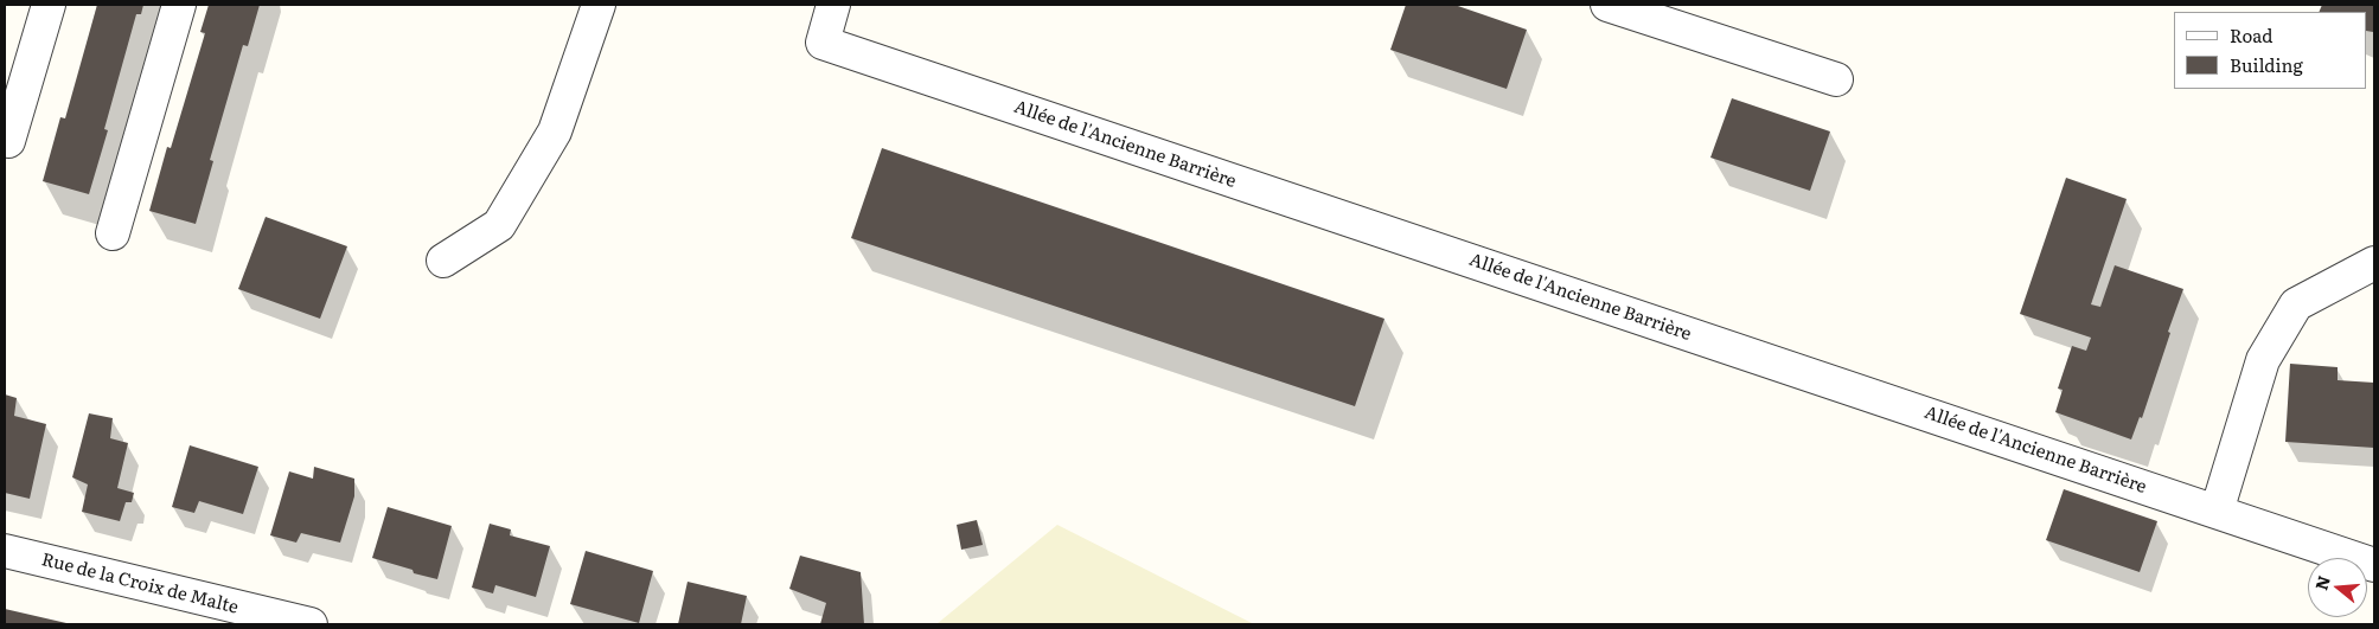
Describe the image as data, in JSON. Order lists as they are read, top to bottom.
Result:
{
  "streets": {
    "street": ["Allée de l'Ancienne Barrière", "Rue de la Croix de Malte"]
  },
  "legend": ["Road", "Building"],
  "north": "left"
}
